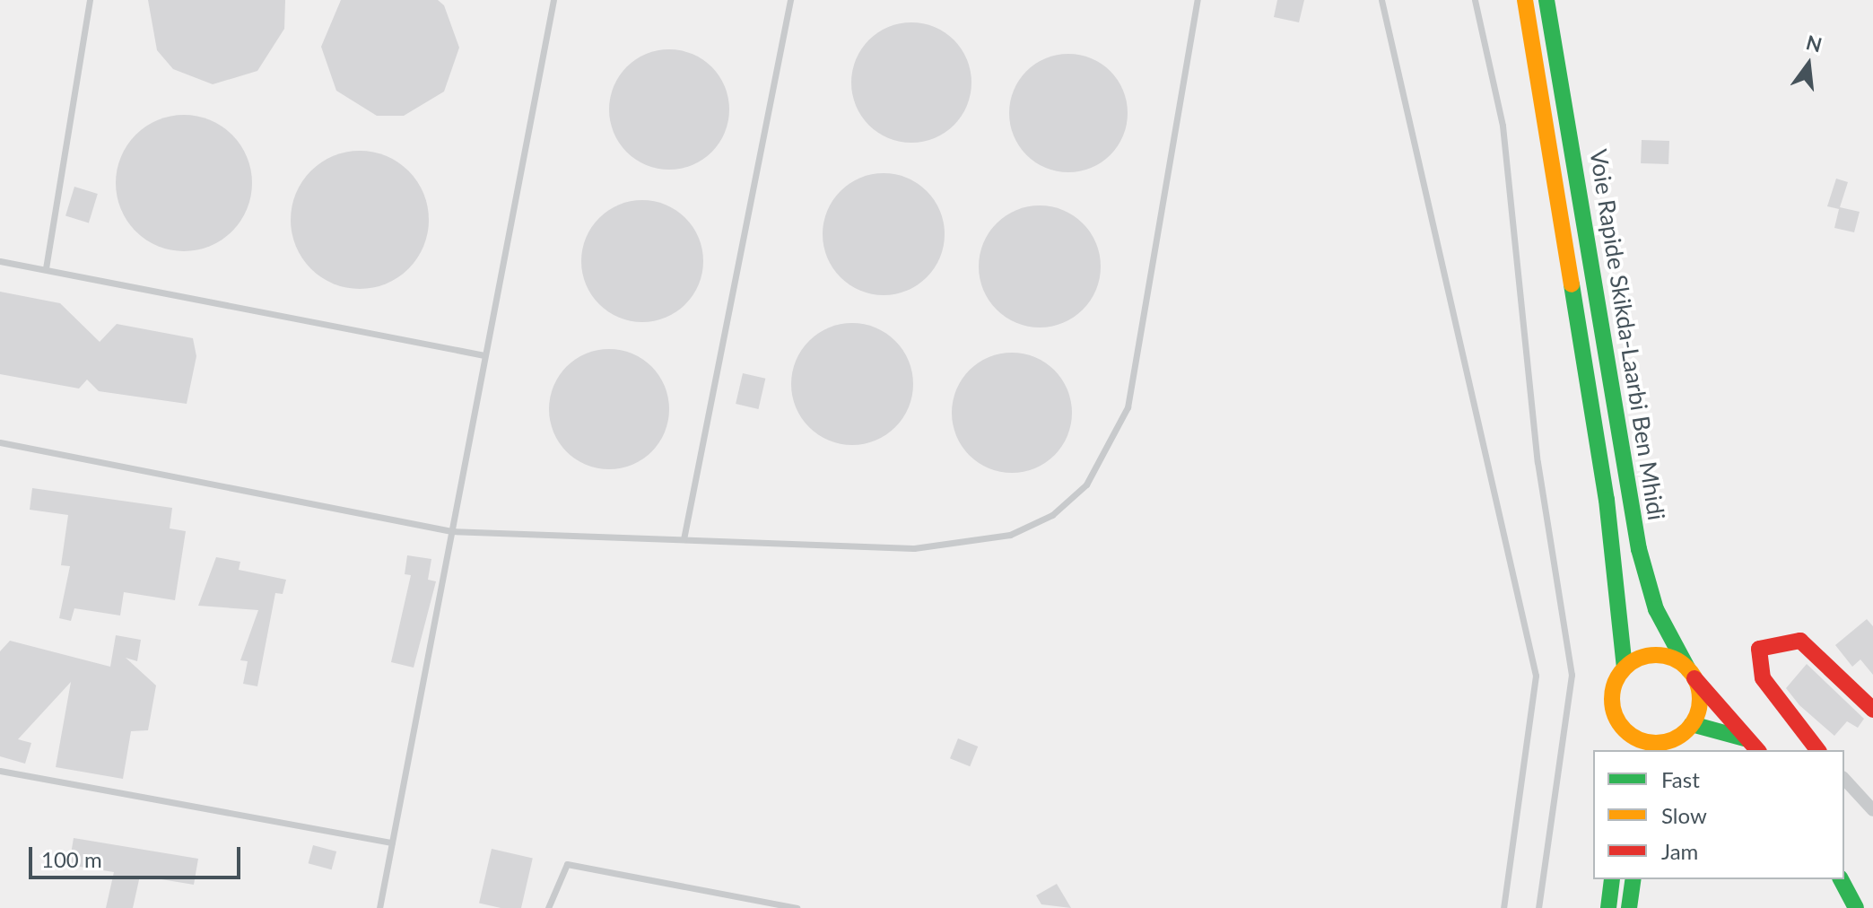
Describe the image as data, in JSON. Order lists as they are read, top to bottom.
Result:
{
  "streets": {
    "main road": ["Voie Rapide Skikda-Laarbi Ben Mhidi"]
  },
  "legend": ["Fast", "Slow", "Jam"],
  "scale_bar": "100 m",
  "north": "top"
}
